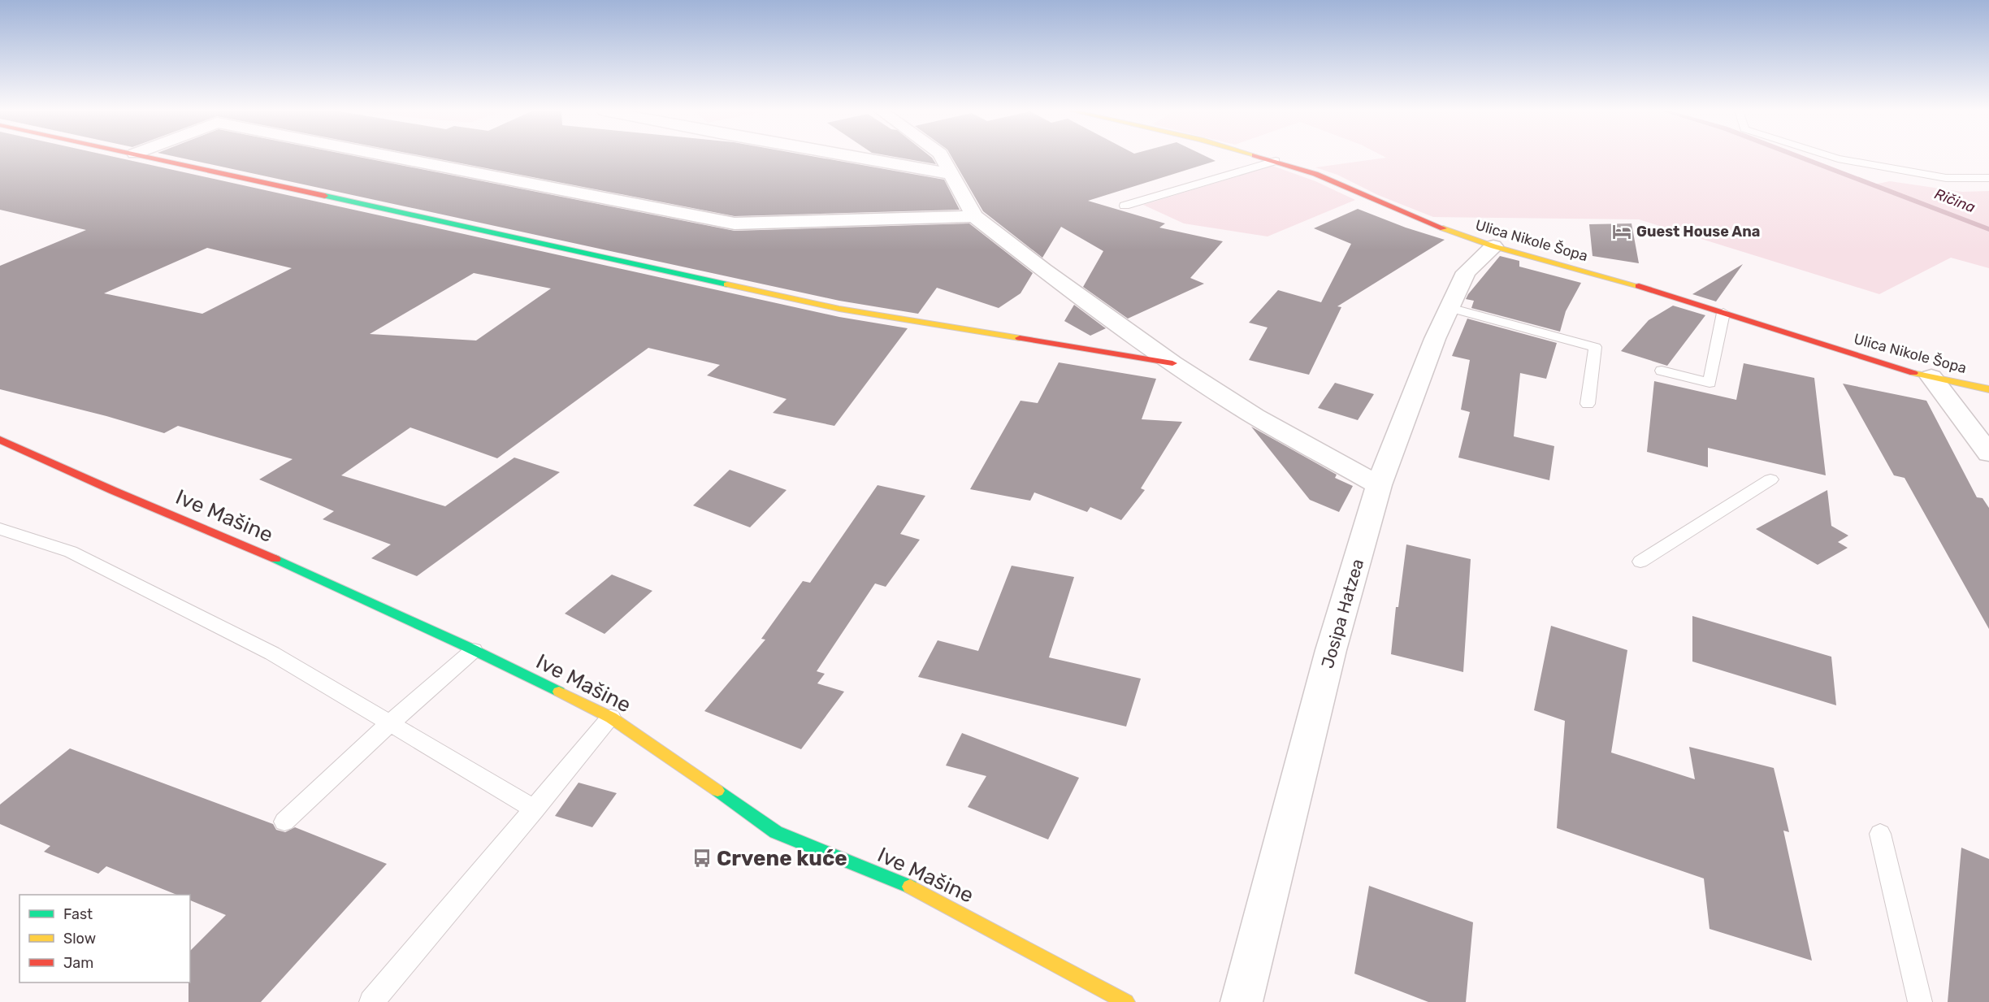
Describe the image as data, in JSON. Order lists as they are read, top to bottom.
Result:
{
  "streets": {
    "street": ["Ulica Nikole Šopa", "Ive Mašine", "Josipa Hatzea"]
  },
  "crossings": [
    ["Ulica Nikole Šopa", "Josipa Hatzea"]
  ],
  "water": ["Ričina"],
  "places": {
    "hotel": ["Guest House Ana"],
    "bus stop": ["Crvene kuće"]
  },
  "legend": ["Fast", "Slow", "Jam"]
}
